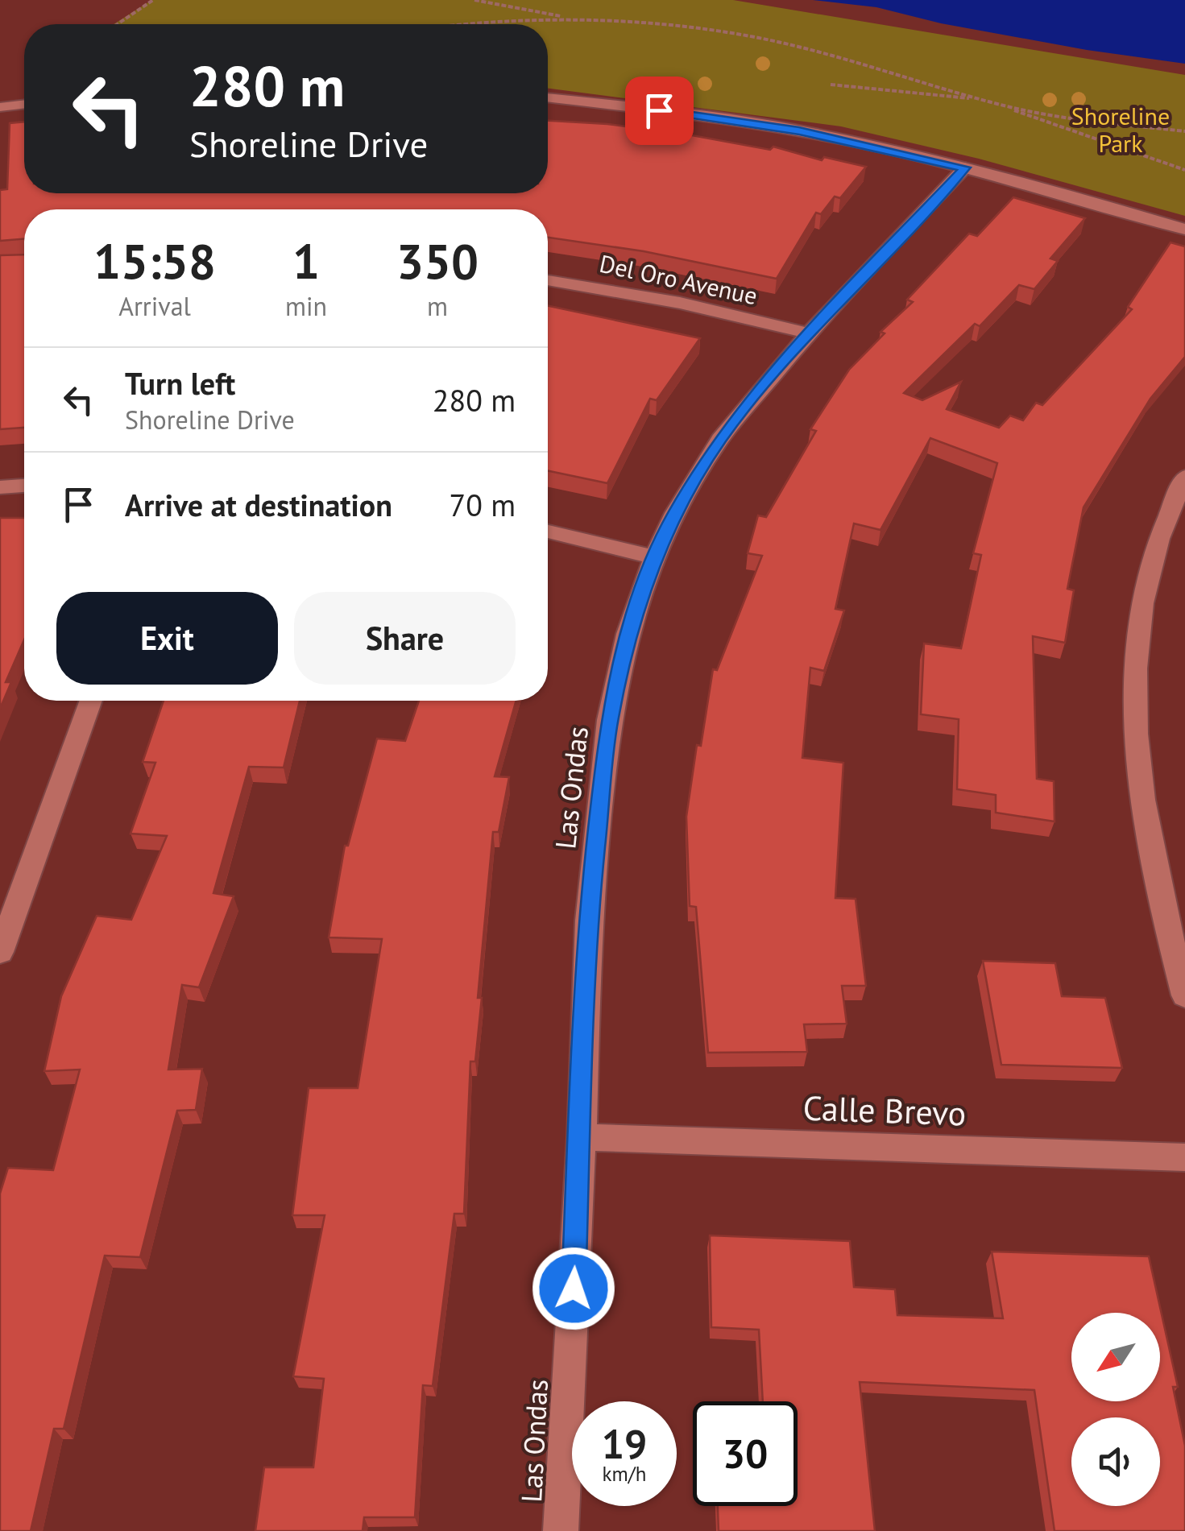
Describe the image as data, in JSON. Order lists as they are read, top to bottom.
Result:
{
  "streets": {
    "street": ["Del Oro Avenue", "Las Ondas", "Calle Brevo"]
  },
  "crossings": [
    ["Del Oro Avenue", "Las Ondas"],
    ["Las Ondas", "Calle Brevo"]
  ],
  "parks": ["Shoreline Park"],
  "north": "bottom left",
  "page": {
    "turn": ["280 m", "Shoreline Drive"],
    "eta": [
      "15:58",
      "Arrival",
      "1",
      "min",
      "350",
      "m"
    ],
    "list": [
      {
        "name": "Turn left",
        "note": "Shoreline Drive",
        "value": "280 m"
      },
      {
        "name": "Arrive at destination",
        "value": "70 m"
      }
    ],
    "buttons": ["Exit", "Share"],
    "speed": "19 km/h",
    "limit": "30"
  }
}
